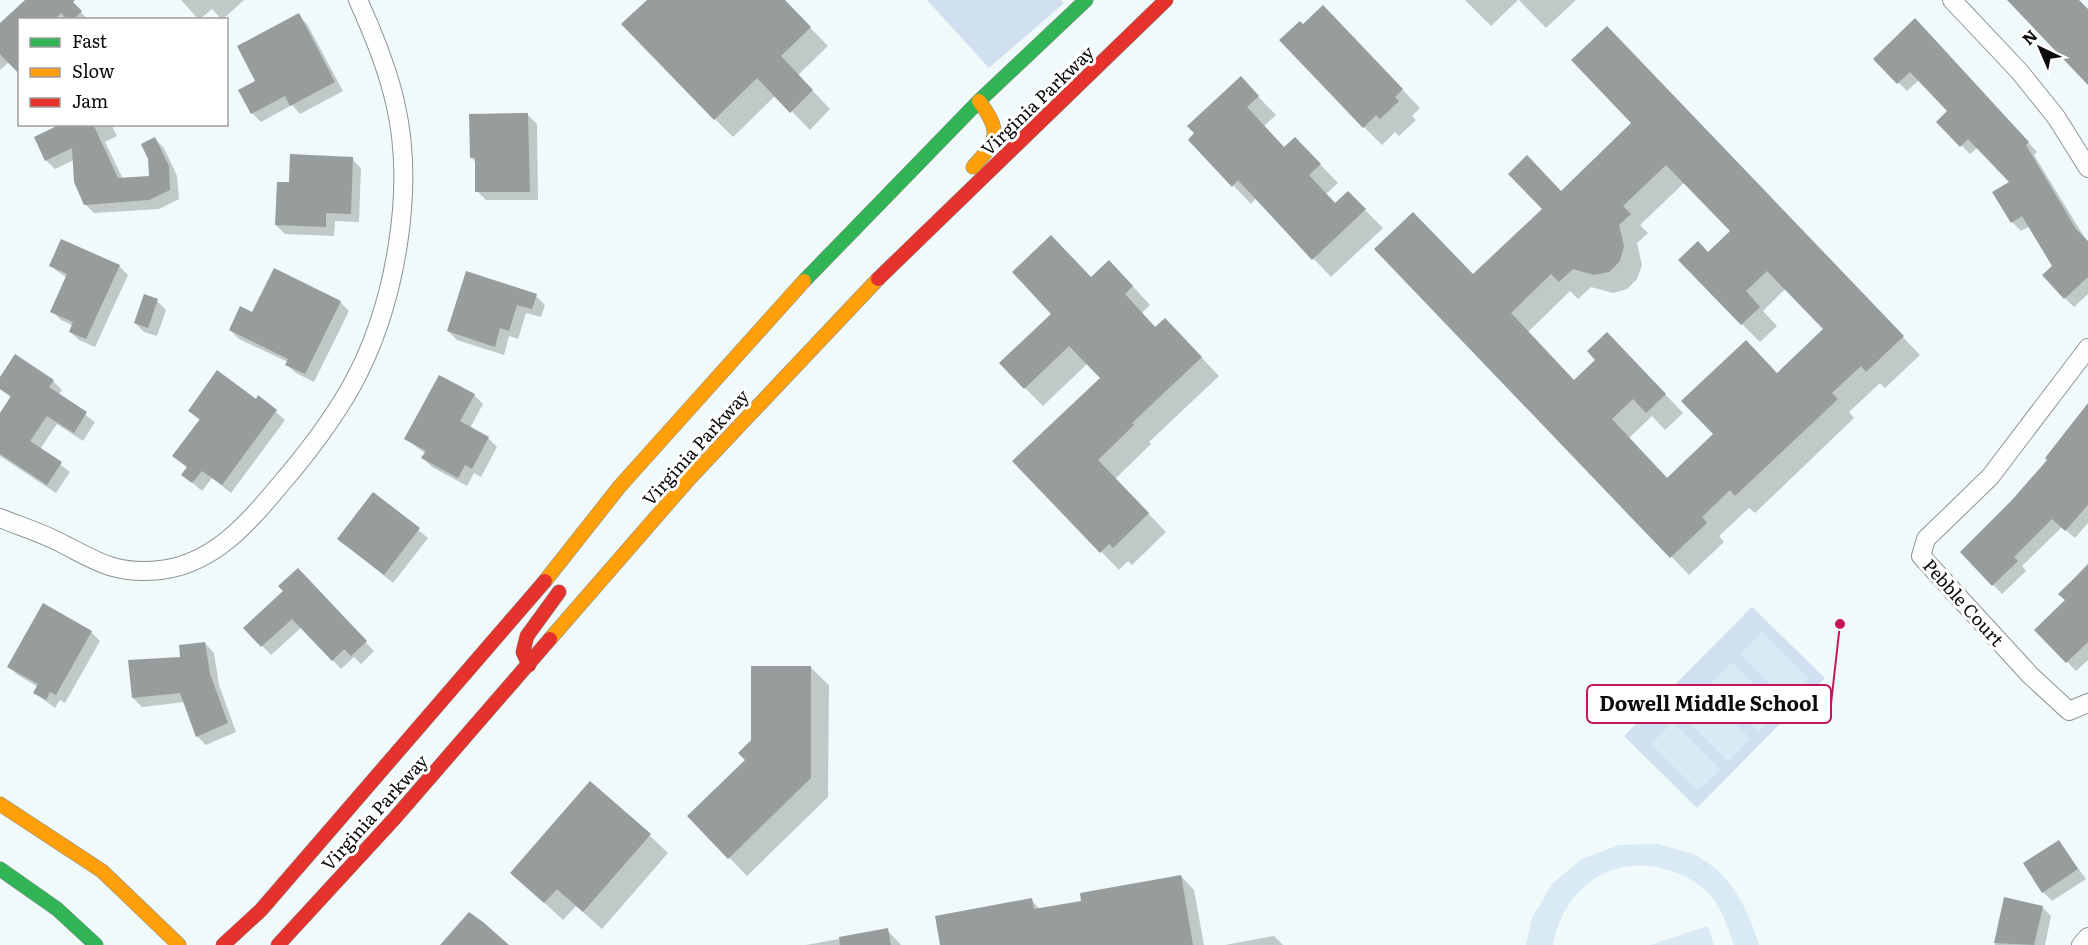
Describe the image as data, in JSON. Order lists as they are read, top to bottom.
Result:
{
  "streets": {
    "main road": ["Virginia Parkway"],
    "street": ["Pebble Court"]
  },
  "places": ["Dowell Middle School"],
  "legend": ["Fast", "Slow", "Jam"],
  "north": "top left"
}
